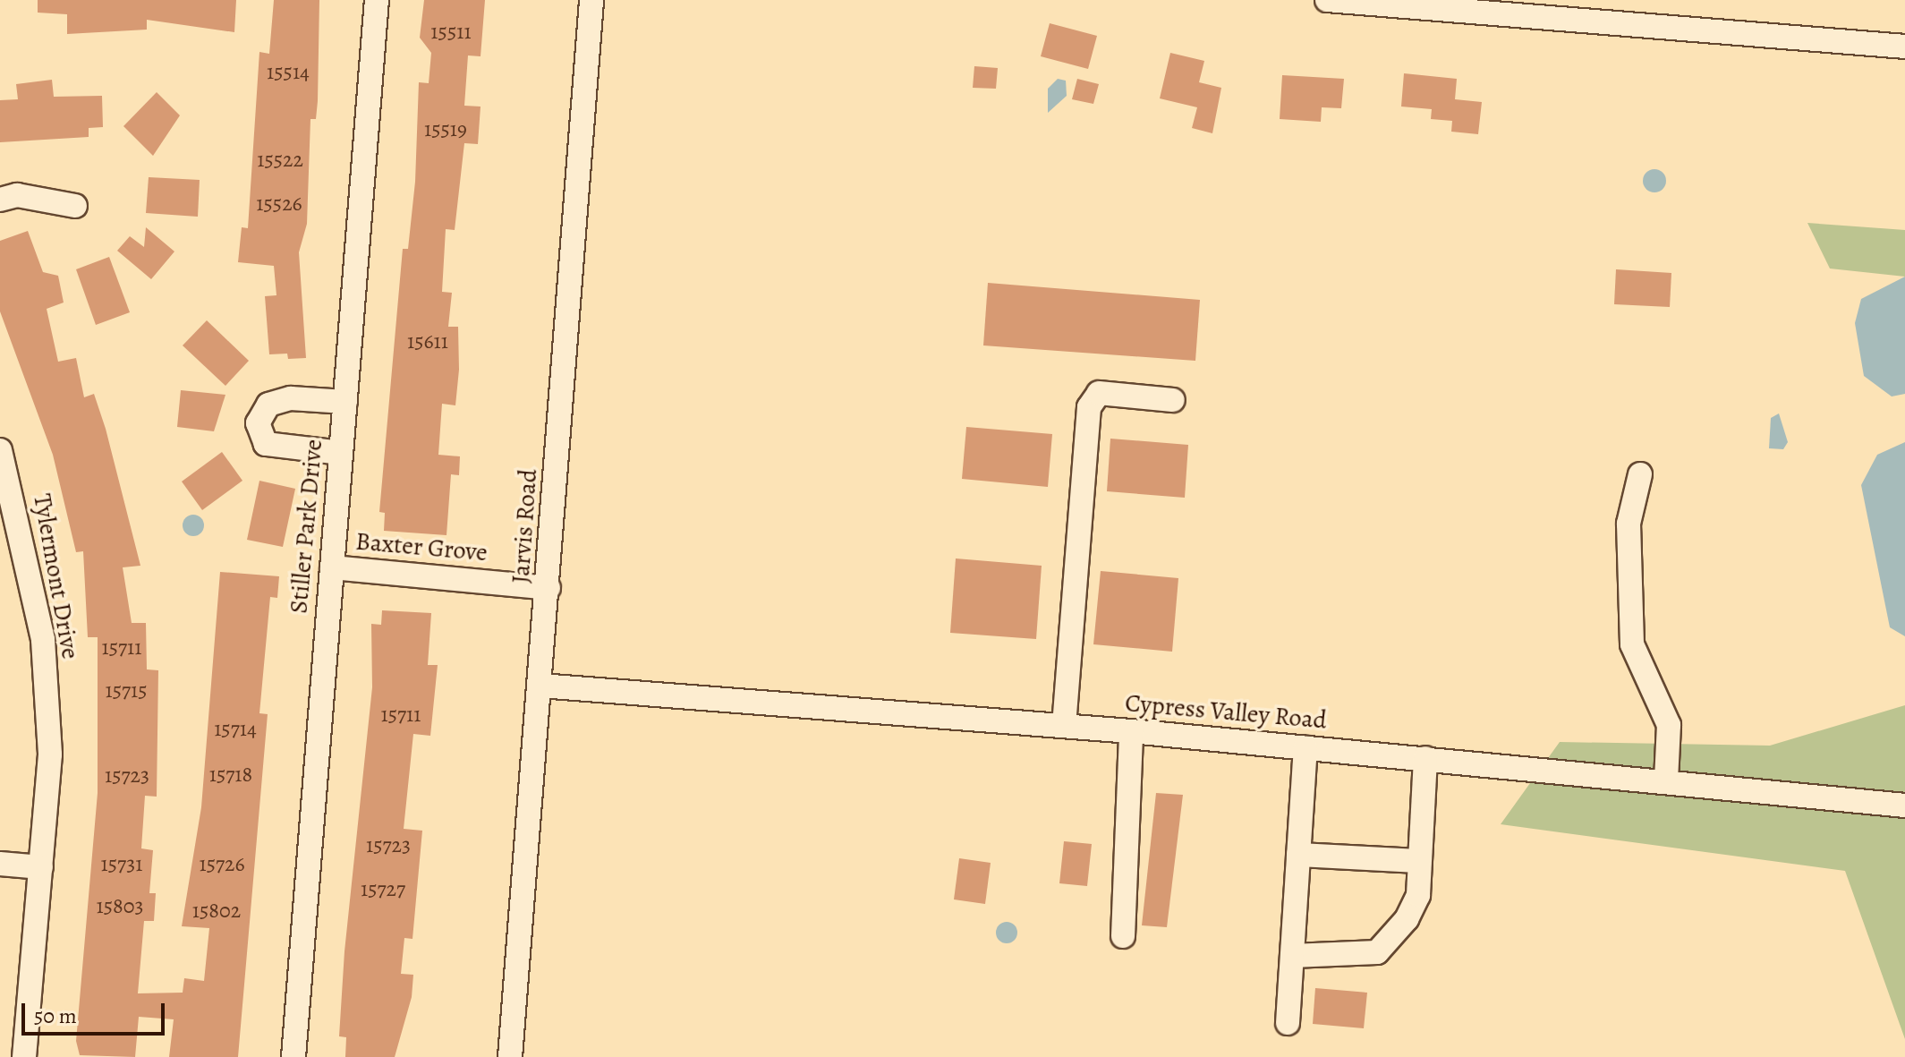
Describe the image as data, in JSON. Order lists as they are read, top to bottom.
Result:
{
  "streets": {
    "street": [
      "Stiller Park Drive",
      "Jarvis Road",
      "Baxter Grove",
      "Tylermont Drive",
      "Cypress Valley Road"
    ]
  },
  "crossings": [
    ["Stiller Park Drive", "Baxter Grove"],
    ["Jarvis Road", "Baxter Grove"],
    ["Jarvis Road", "Cypress Valley Road"]
  ],
  "house_numbers": [
    "15511",
    "15514",
    "15519",
    "15522",
    "15526",
    "15611",
    "15711",
    "15715",
    "15711",
    "15714",
    "15718",
    "15723",
    "15723",
    "15731",
    "15726",
    "15727",
    "15803",
    "15802"
  ],
  "scale_bar": "50 m"
}
